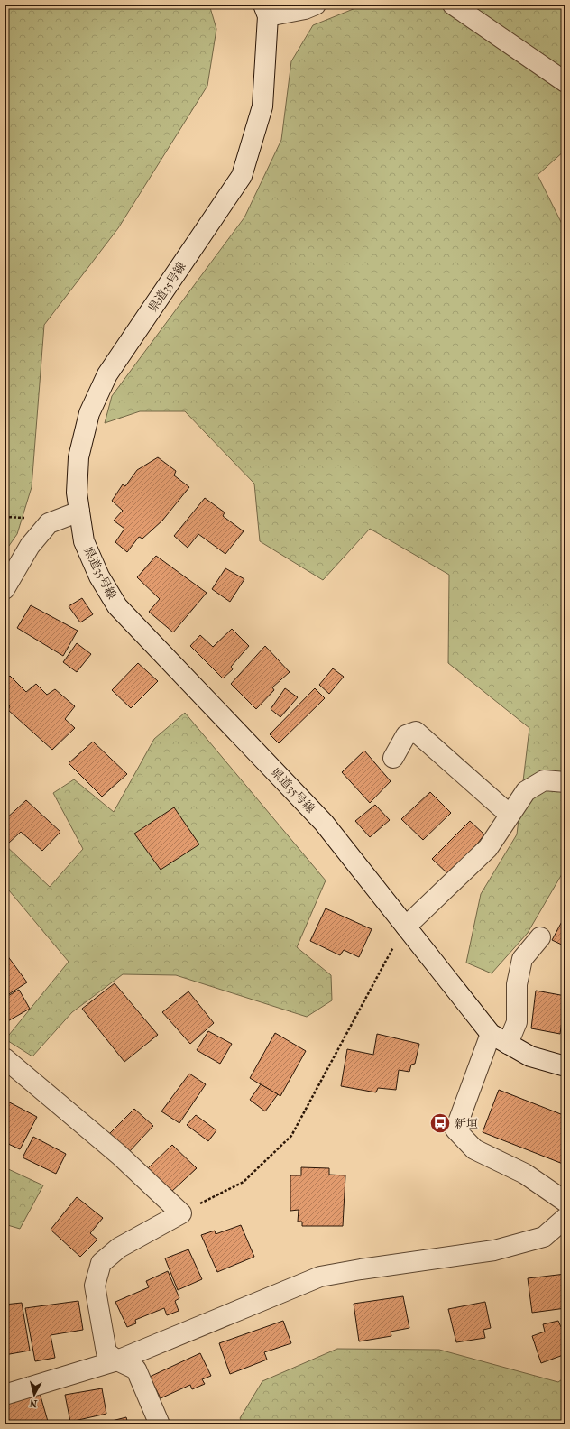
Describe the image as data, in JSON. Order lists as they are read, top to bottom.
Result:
{
  "streets": {
    "street": ["県道35号線"]
  },
  "places": {
    "bus stop": ["新垣"]
  },
  "north": "bottom"
}
